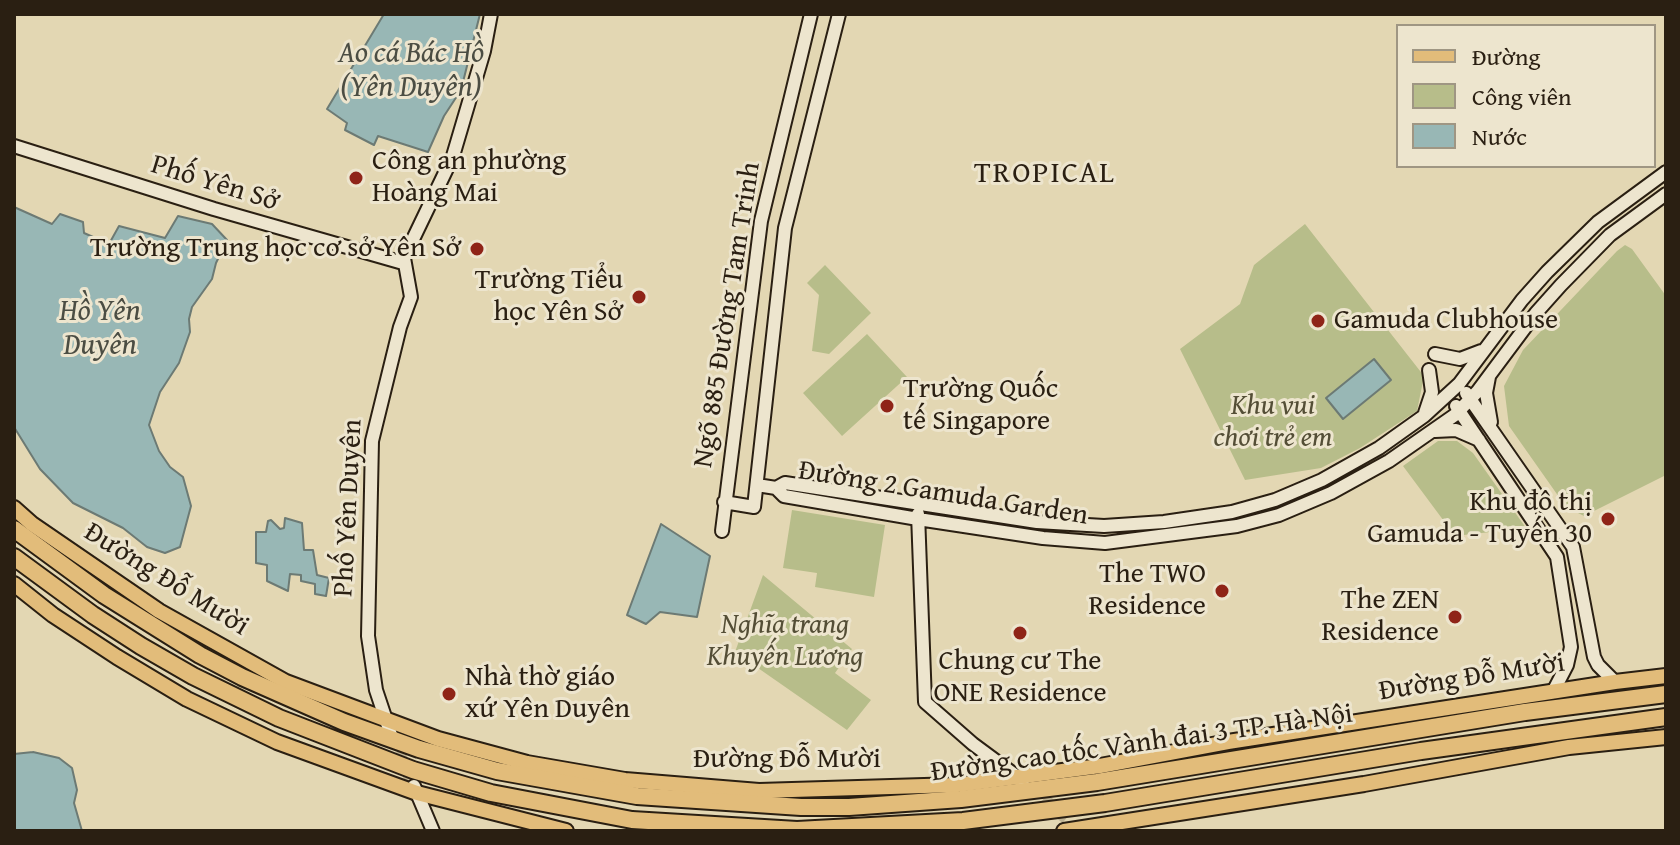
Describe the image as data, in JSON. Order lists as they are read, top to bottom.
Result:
{
  "streets": {
    "highway": ["Đường cao tốc Vành đai 3 TP. Hà Nội"],
    "main road": ["Đường Đỗ Mười"],
    "street": [
      "Phố Yên Sở",
      "Ngõ 885 Đường Tam Trinh",
      "Đường 2 Gamuda Garden",
      "Phố Yên Duyên"
    ]
  },
  "crossings": [
    ["Phố Yên Sở", "Phố Yên Duyên"],
    ["Ngõ 885 Đường Tam Trinh", "Đường 2 Gamuda Garden"],
    ["Phố Yên Duyên", "Đường Đỗ Mười"]
  ],
  "districts": ["TROPICAL"],
  "water": ["Ao cá Bác Hồ (Yên Duyên)", "Hồ Yên Duyên"],
  "parks": ["Khu vui chơi trẻ em", "Nghĩa trang Khuyến Lương"],
  "places": [
    "Công an phường Hoàng Mai",
    "Trường Trung học cơ sở Yên Sở",
    "Trường Tiểu học Yên Sở",
    "Gamuda Clubhouse",
    "Trường Quốc tế Singapore",
    "Khu đô thị Gamuda - Tuyến 30",
    "The TWO Residence",
    "The ZEN Residence",
    "Chung cư The ONE Residence",
    "Nhà thờ giáo xứ Yên Duyên"
  ],
  "legend": ["Đường", "Công viên", "Nước"]
}
